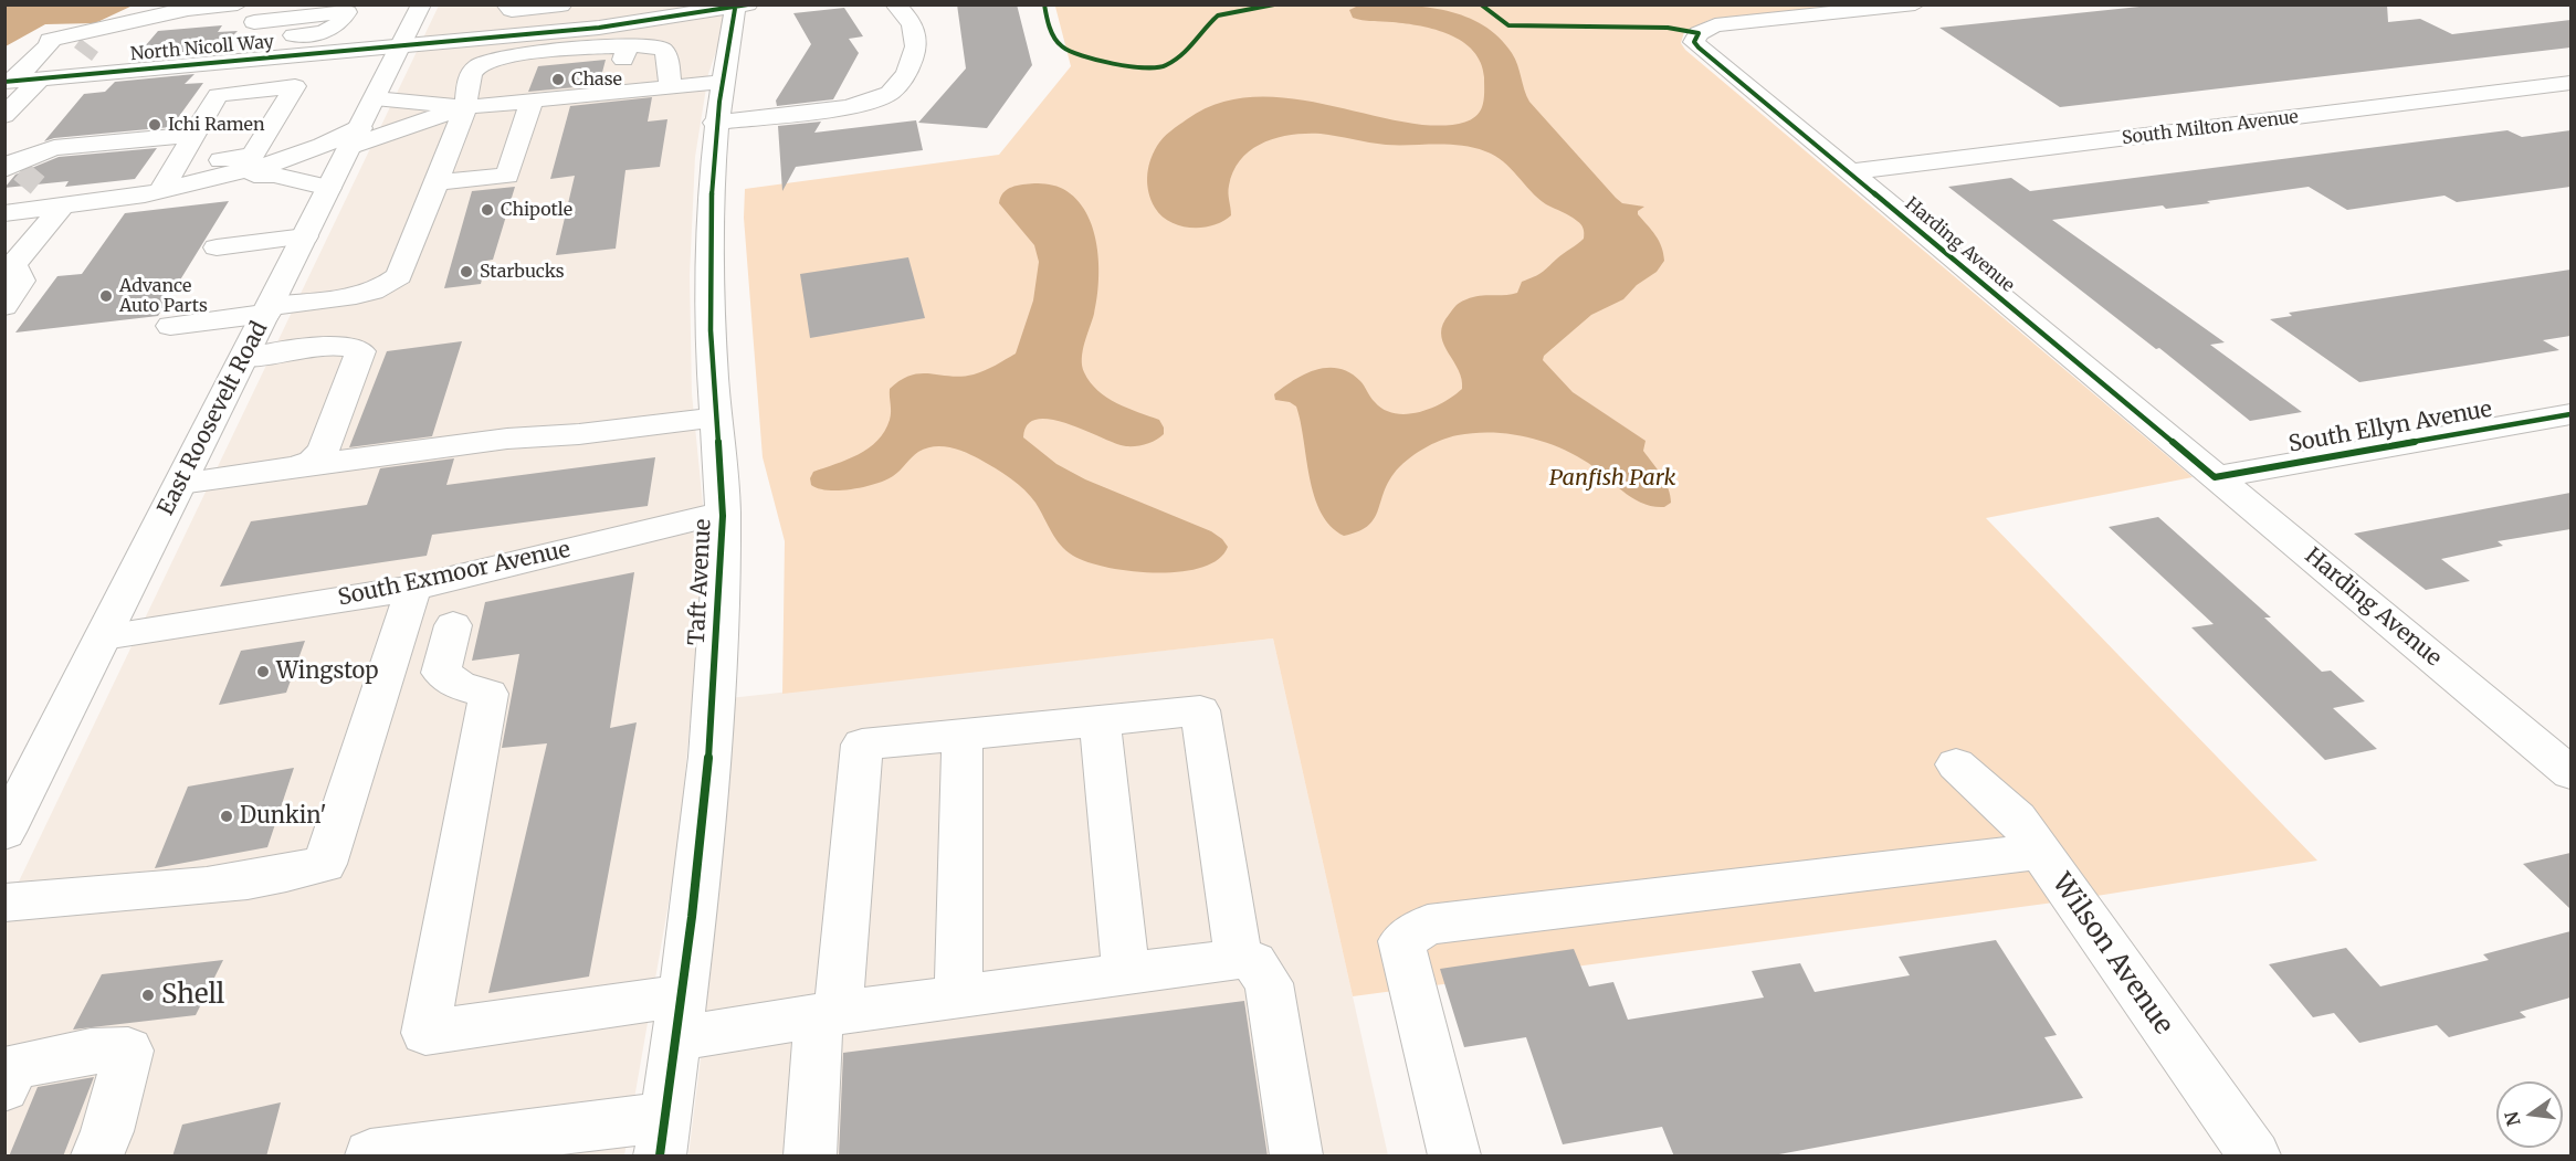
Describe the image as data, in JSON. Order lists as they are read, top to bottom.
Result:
{
  "streets": {
    "street": [
      "North Nicoll Way",
      "South Milton Avenue",
      "Harding Avenue",
      "East Roosevelt Road",
      "South Ellyn Avenue",
      "South Exmoor Avenue",
      "Taft Avenue",
      "Wilson Avenue"
    ]
  },
  "crossings": [
    ["North Nicoll Way", "East Roosevelt Road"],
    ["South Milton Avenue", "Harding Avenue"],
    ["Harding Avenue", "South Ellyn Avenue"],
    ["East Roosevelt Road", "South Exmoor Avenue"],
    ["South Exmoor Avenue", "Taft Avenue"]
  ],
  "parks": ["Panfish Park"],
  "places": [
    "Chase",
    "Ichi Ramen",
    "Chipotle",
    "Starbucks",
    "Advance Auto Parts",
    "Wingstop",
    "Dunkin'",
    "Shell"
  ],
  "north": "left"
}
